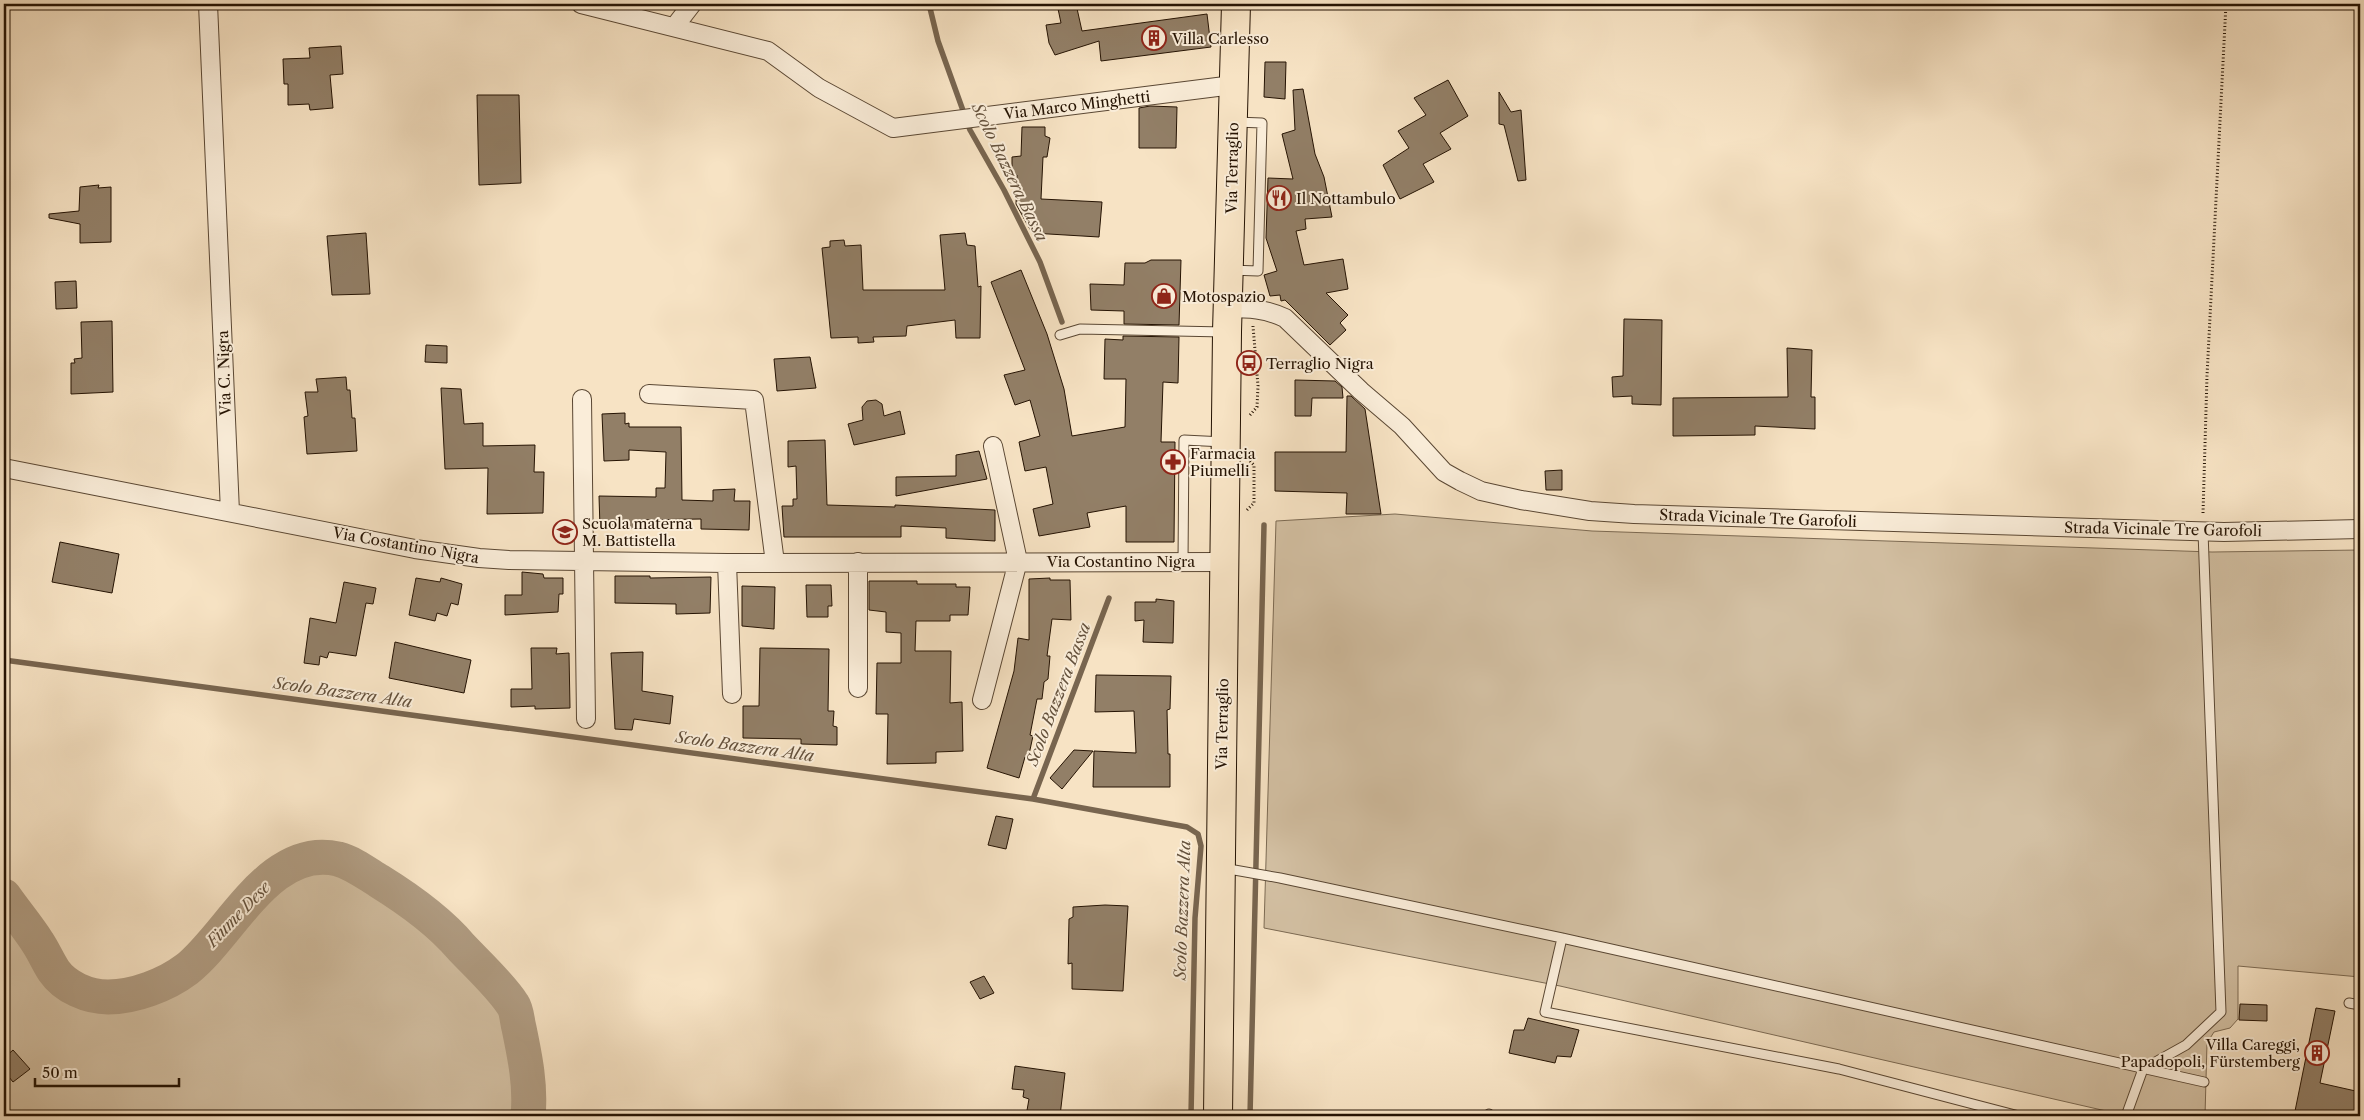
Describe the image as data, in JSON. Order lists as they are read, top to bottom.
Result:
{
  "streets": {
    "main road": ["Via Terraglio"],
    "street": [
      "Via Marco Minghetti",
      "Via C. Nigra",
      "Strada Vicinale Tre Garofoli",
      "Via Costantino Nigra"
    ]
  },
  "crossings": [
    ["Via Marco Minghetti", "Via Terraglio"],
    ["Via Terraglio", "Strada Vicinale Tre Garofoli"],
    ["Via Terraglio", "Via Costantino Nigra"],
    ["Via C. Nigra", "Via Costantino Nigra"]
  ],
  "water": ["Scolo Bazzera Bassa", "Scolo Bazzera Alta", "Fiume Dese"],
  "places": {
    "building": ["Villa Carlesso", "Villa Careggi, Papadopoli, Fürstemberg"],
    "restaurant": ["Il Nottambulo"],
    "shop": ["Motospazio"],
    "bus stop": ["Terraglio Nigra"],
    "pharmacy": ["Farmacia Piumelli"],
    "school or university": ["Scuola materna M. Battistella"]
  },
  "scale_bar": "50 m"
}
